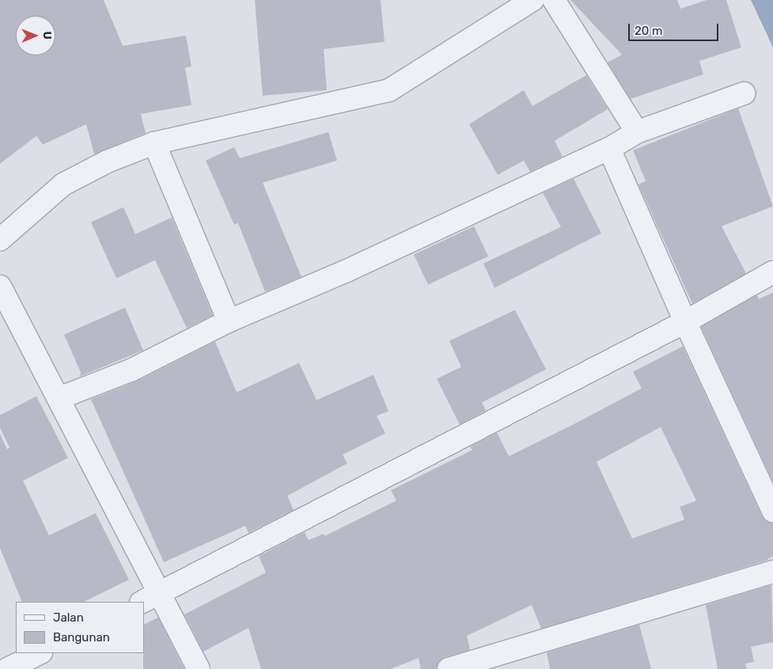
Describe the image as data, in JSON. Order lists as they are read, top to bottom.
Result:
{
  "legend": ["Jalan", "Bangunan"],
  "scale_bar": "20 m",
  "north": "right"
}
